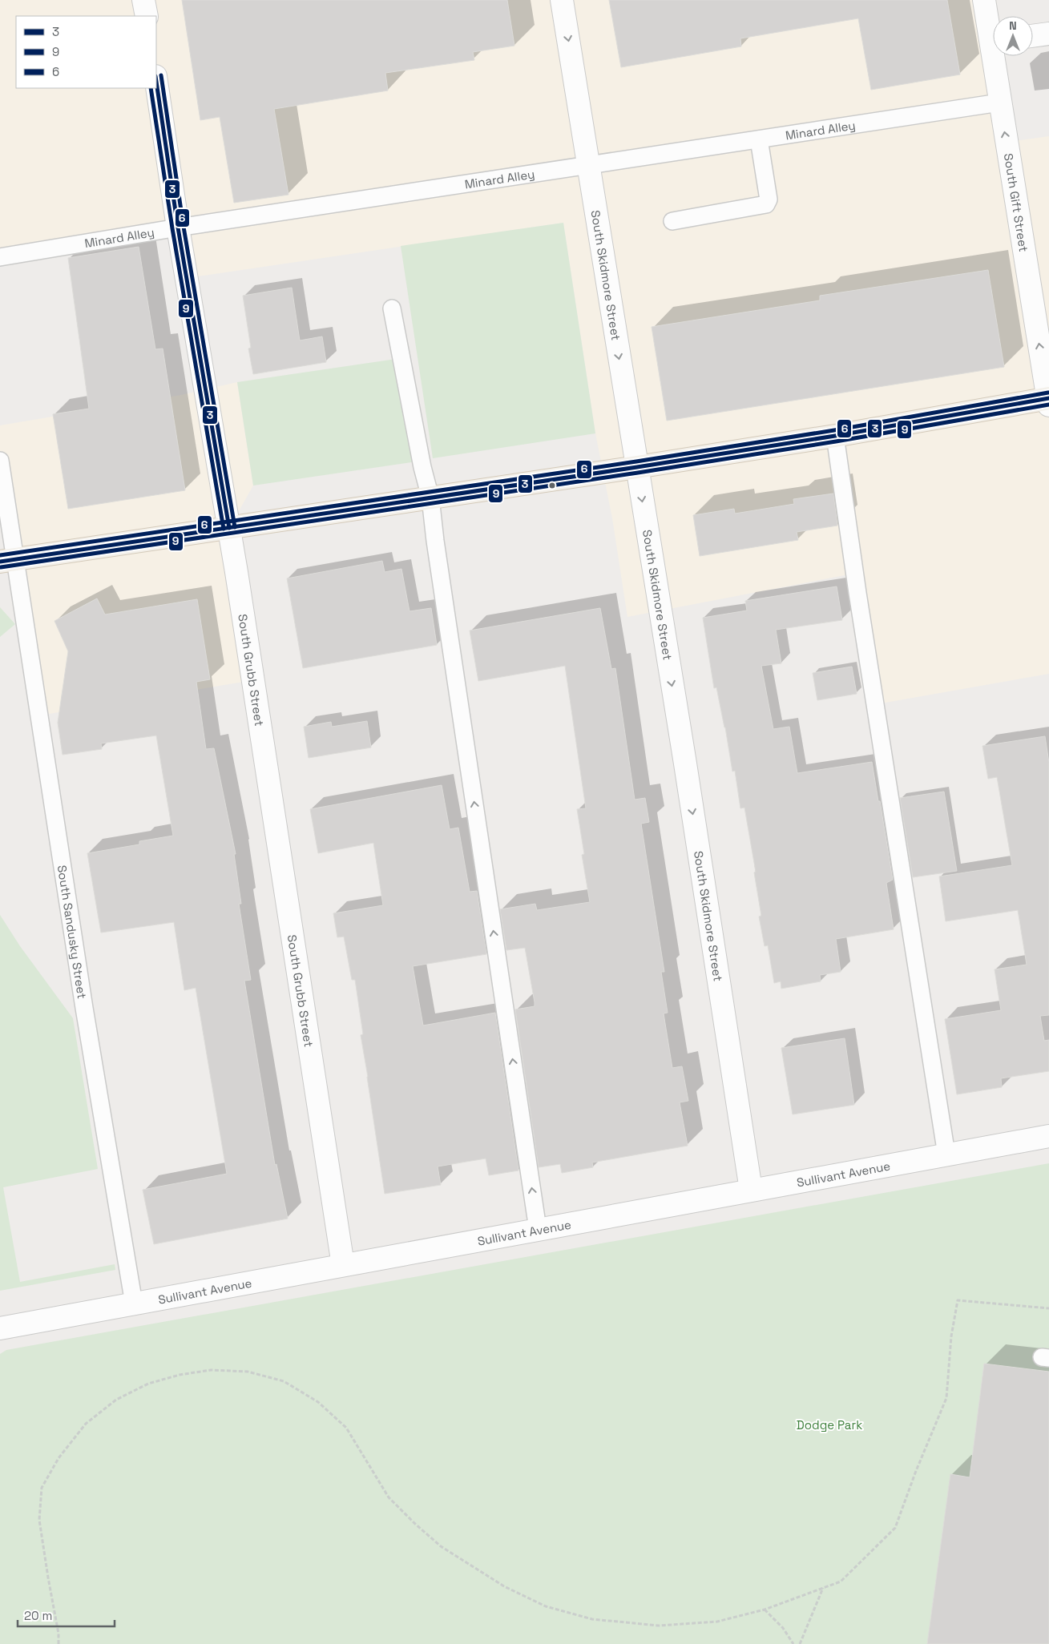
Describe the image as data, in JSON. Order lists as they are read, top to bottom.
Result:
{
  "streets": {
    "street": [
      "South Gift Street",
      "South Skidmore Street",
      "South Grubb Street",
      "Sullivant Avenue"
    ],
    "lane": ["Minard Alley", "South Sandusky Street"]
  },
  "crossings": [
    ["Minard Alley", "South Gift Street"],
    ["Minard Alley", "South Skidmore Street"],
    ["Minard Alley", "South Grubb Street"],
    ["South Skidmore Street", "Sullivant Avenue"],
    ["South Grubb Street", "Sullivant Avenue"],
    ["South Sandusky Street", "Sullivant Avenue"]
  ],
  "one_way": ["South Gift Street", "South Skidmore Street"],
  "parks": ["Dodge Park"],
  "lines": ["transit line 6", "transit line 3", "transit line 9"],
  "legend": ["3", "9", "6"],
  "scale_bar": "20 m",
  "north": "top"
}
